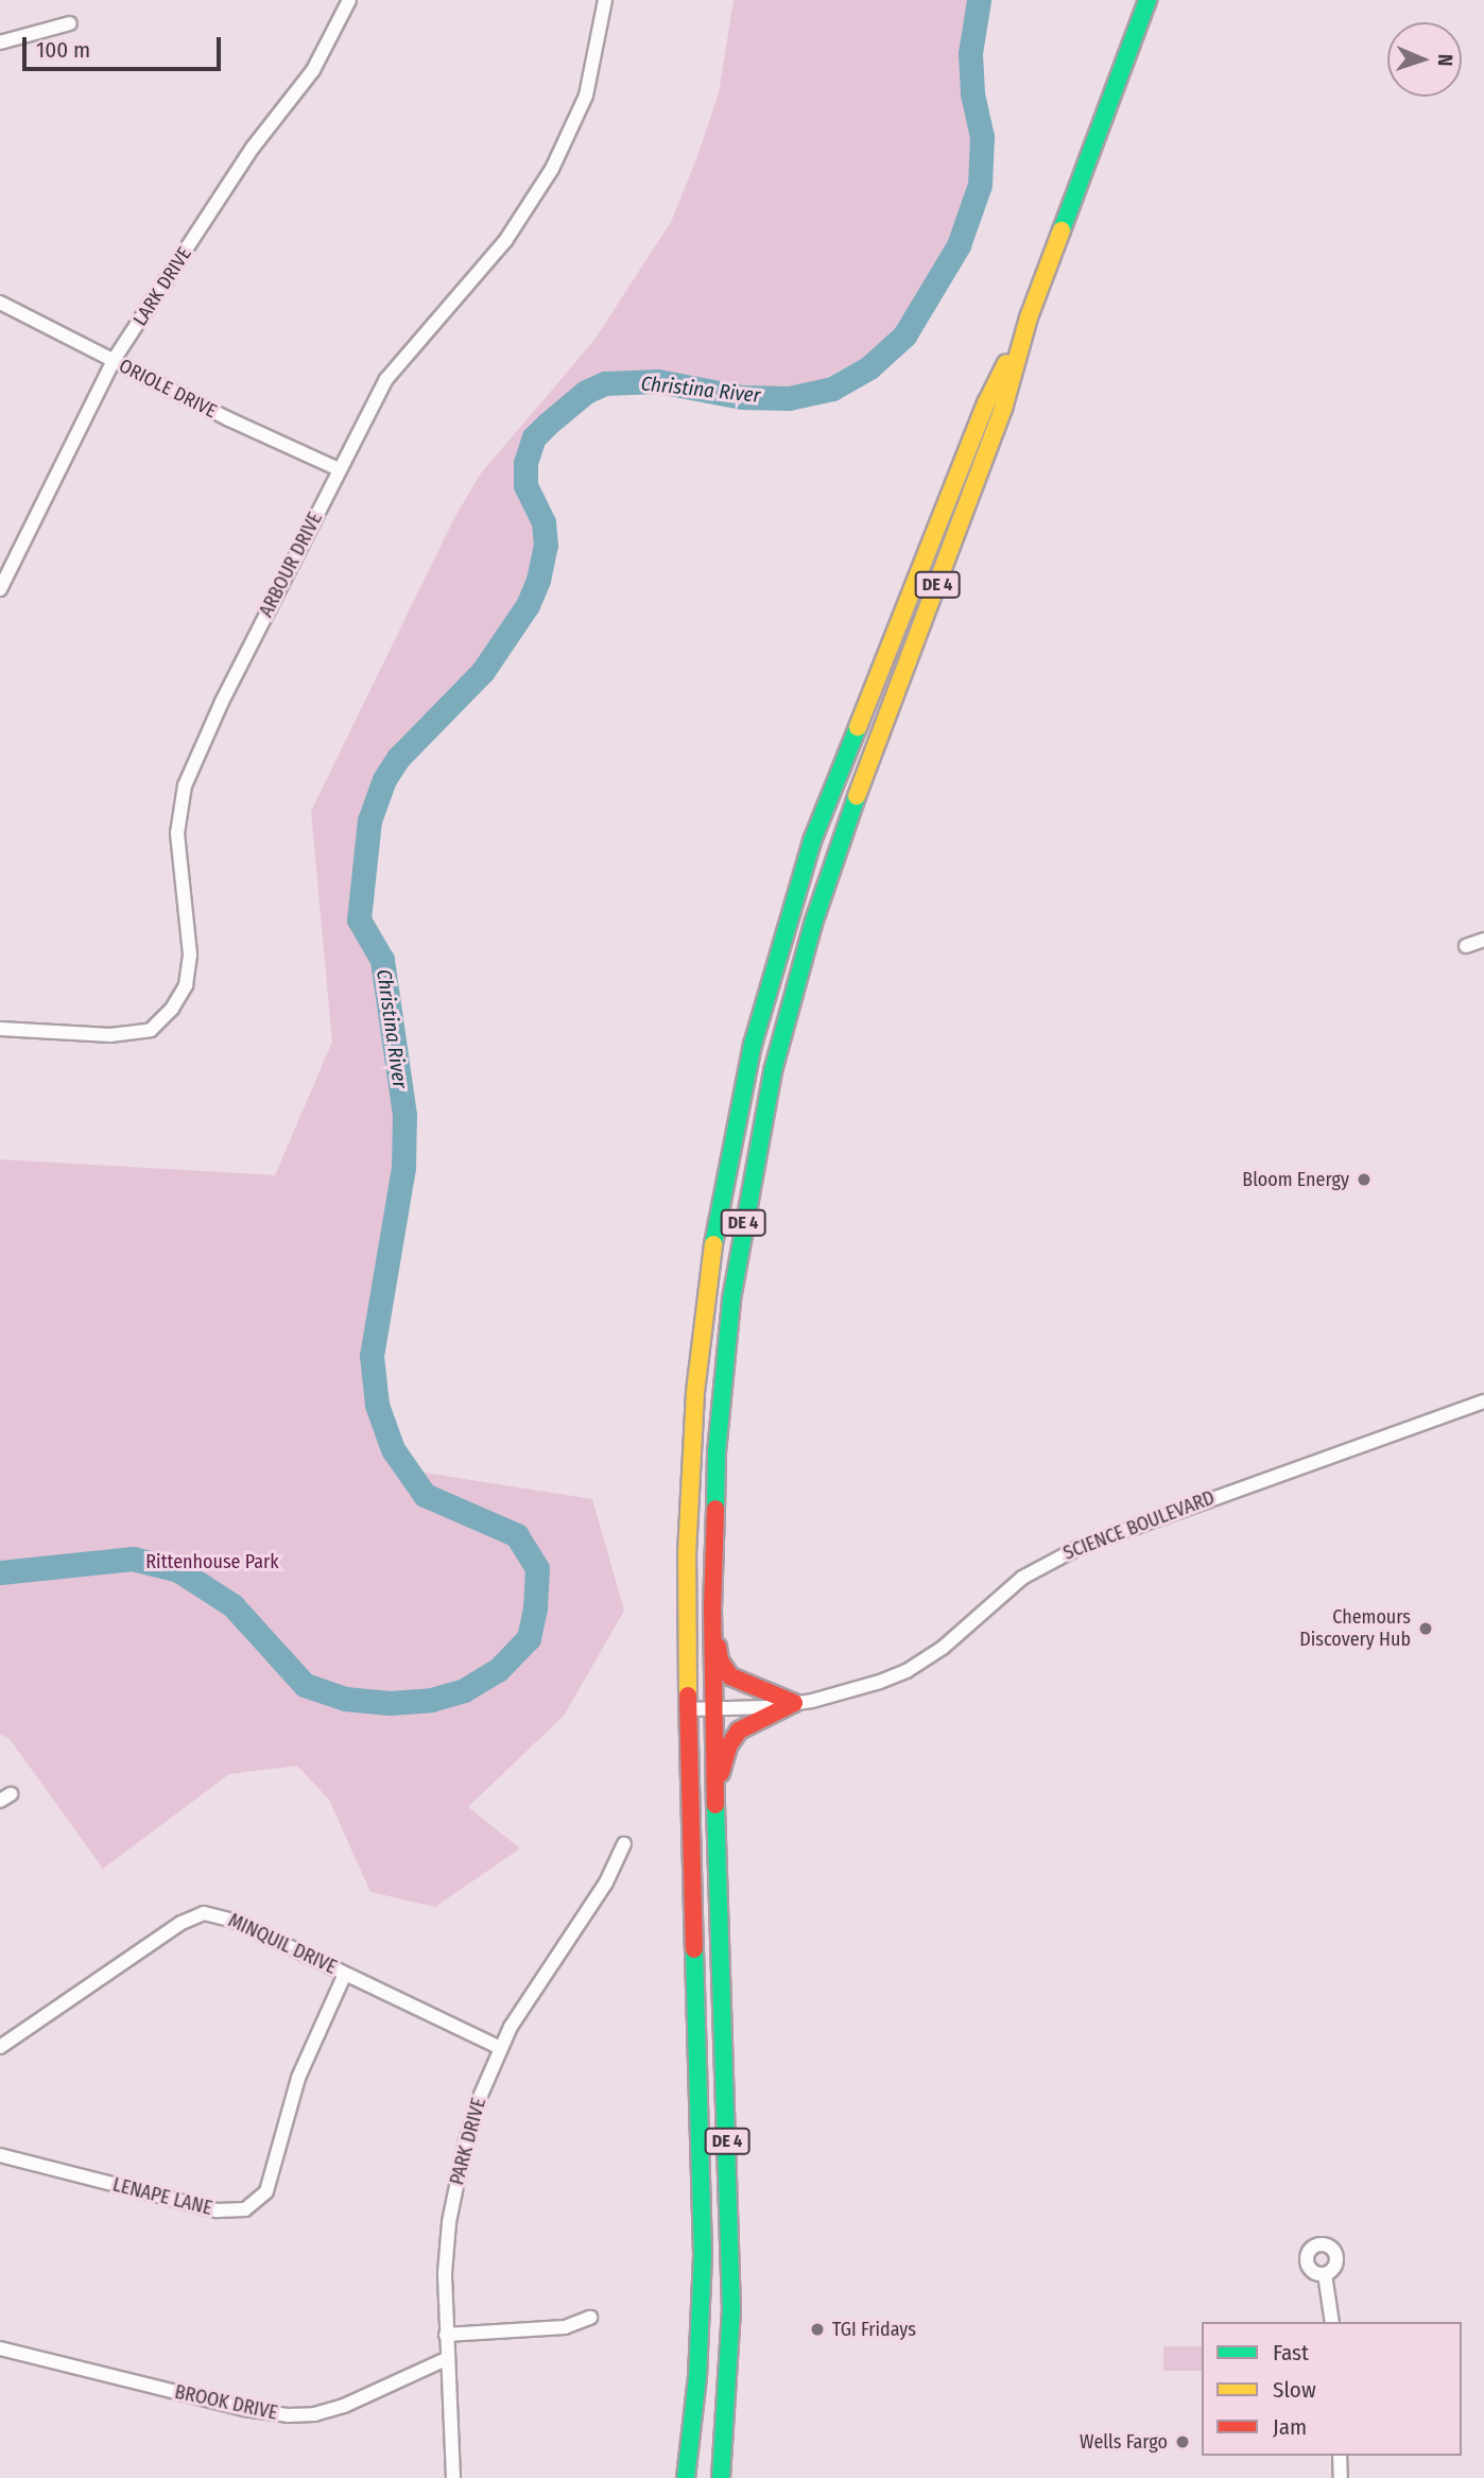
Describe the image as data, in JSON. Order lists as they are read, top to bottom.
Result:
{
  "streets": {
    "main road": ["DE 4"],
    "street": [
      "LARK DRIVE",
      "ORIOLE DRIVE",
      "ARBOUR DRIVE",
      "SCIENCE BOULEVARD",
      "MINQUIL DRIVE",
      "PARK DRIVE",
      "LENAPE LANE",
      "BROOK DRIVE"
    ]
  },
  "crossings": [
    ["LARK DRIVE", "ORIOLE DRIVE"],
    ["ORIOLE DRIVE", "ARBOUR DRIVE"],
    ["DE 4", "SCIENCE BOULEVARD"],
    ["MINQUIL DRIVE", "PARK DRIVE"],
    ["MINQUIL DRIVE", "LENAPE LANE"],
    ["PARK DRIVE", "BROOK DRIVE"]
  ],
  "water": ["Christina River"],
  "parks": ["Rittenhouse Park"],
  "places": [
    "Bloom Energy",
    "Chemours Discovery Hub",
    "TGI Fridays",
    "Wells Fargo"
  ],
  "legend": ["Fast", "Slow", "Jam"],
  "scale_bar": "100 m",
  "north": "right"
}
